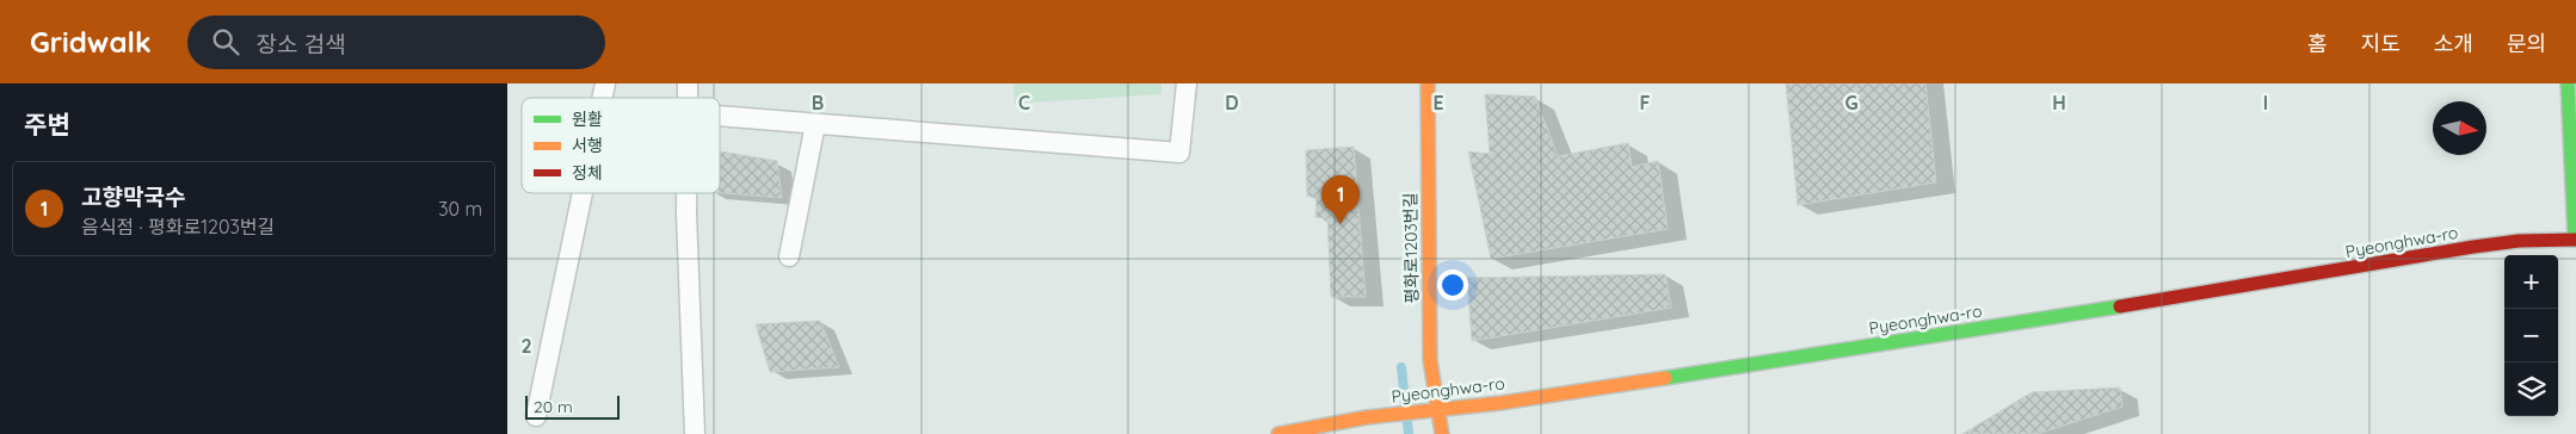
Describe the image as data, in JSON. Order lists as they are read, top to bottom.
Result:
{
  "streets": {
    "main road": ["Pyeonghwa-ro", "평화로1203번길"]
  },
  "crossings": [
    ["Pyeonghwa-ro", "평화로1203번길"]
  ],
  "legend": ["원활", "서행", "정체"],
  "scale_bar": "20 m",
  "north": "right",
  "page": {
    "header": "Gridwalk",
    "search": "장소 검색",
    "nav": [
      "홈",
      "지도",
      "소개",
      "문의"
    ],
    "heading": "주변",
    "list": [
      {
        "mark": "1",
        "name": "고향막국수",
        "note": "음식점 · 평화로1203번길",
        "value": "30 m"
      }
    ],
    "pins": "1",
    "map_buttons": ["+", "−"],
    "scale": "20 m"
  },
  "grid": {
    "columns": [
      "B",
      "C",
      "D",
      "E",
      "F",
      "G",
      "H",
      "I"
    ],
    "rows": ["2"]
  }
}
